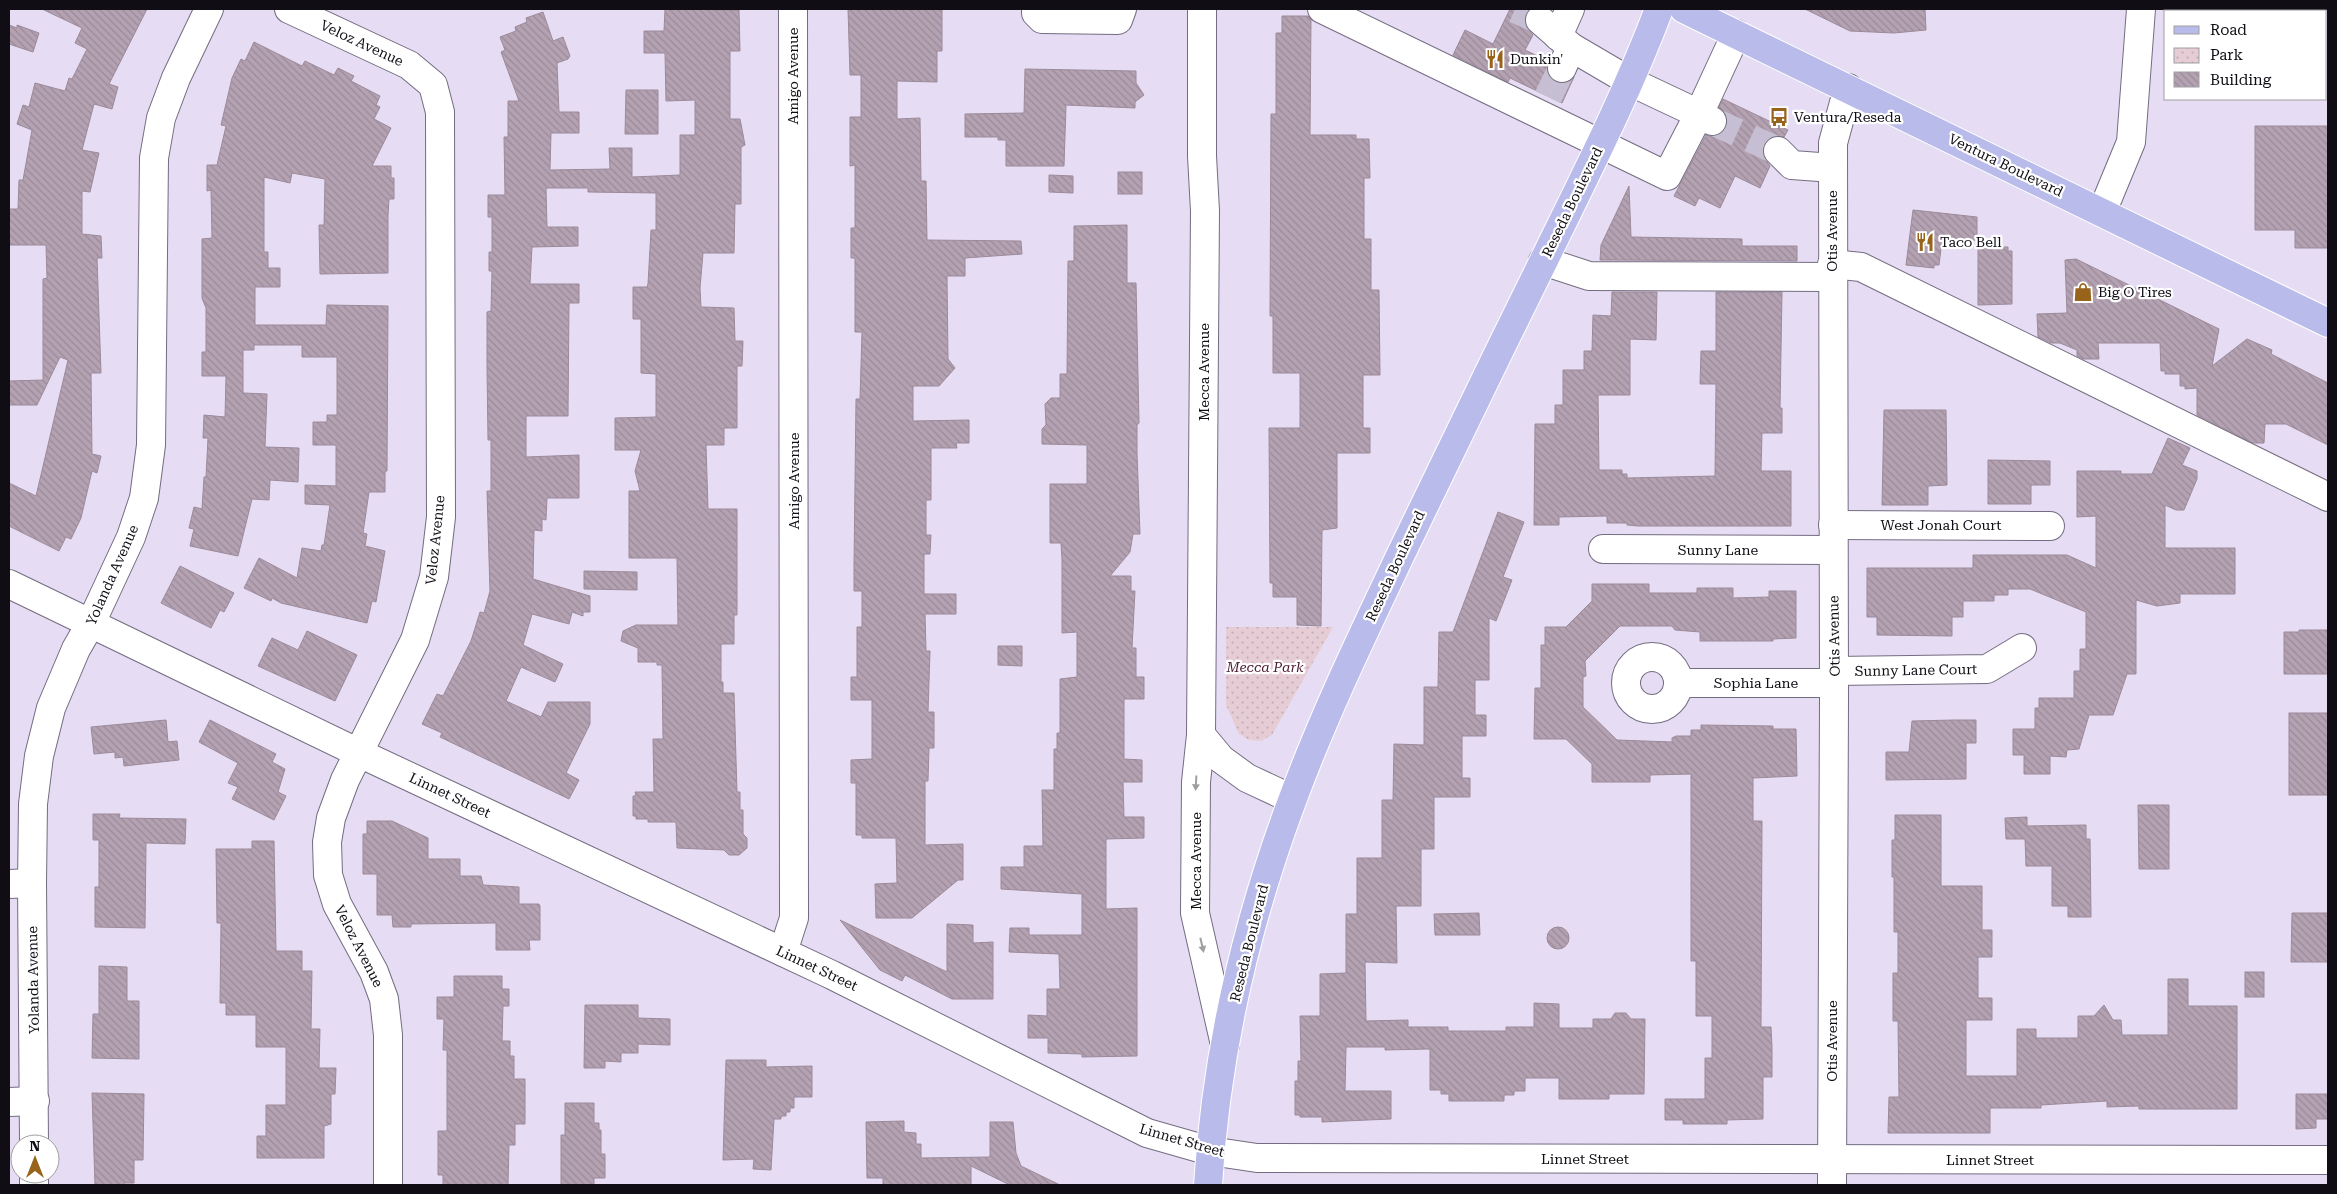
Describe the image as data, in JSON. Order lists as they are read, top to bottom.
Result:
{
  "streets": {
    "main road": ["Ventura Boulevard", "Reseda Boulevard"],
    "street": [
      "Veloz Avenue",
      "Amigo Avenue",
      "Otis Avenue",
      "Mecca Avenue",
      "West Jonah Court",
      "Sunny Lane",
      "Yolanda Avenue",
      "Sunny Lane Court",
      "Sophia Lane",
      "Linnet Street"
    ]
  },
  "crossings": [
    ["Veloz Avenue", "Linnet Street"],
    ["Amigo Avenue", "Linnet Street"],
    ["Ventura Boulevard", "Otis Avenue"],
    ["Reseda Boulevard", "Mecca Avenue"],
    ["Reseda Boulevard", "Linnet Street"],
    ["Otis Avenue", "West Jonah Court"],
    ["Otis Avenue", "Sunny Lane"],
    ["Otis Avenue", "Sunny Lane Court"],
    ["Otis Avenue", "Sophia Lane"],
    ["Otis Avenue", "Linnet Street"],
    ["West Jonah Court", "Sunny Lane"],
    ["Yolanda Avenue", "Linnet Street"],
    ["Sunny Lane Court", "Sophia Lane"]
  ],
  "parks": ["Mecca Park"],
  "places": {
    "restaurant": ["Dunkin'", "Taco Bell"],
    "bus stop": ["Ventura/Reseda"],
    "shop": ["Big O Tires"]
  },
  "legend": ["Road", "Park", "Building"],
  "north": "top"
}
